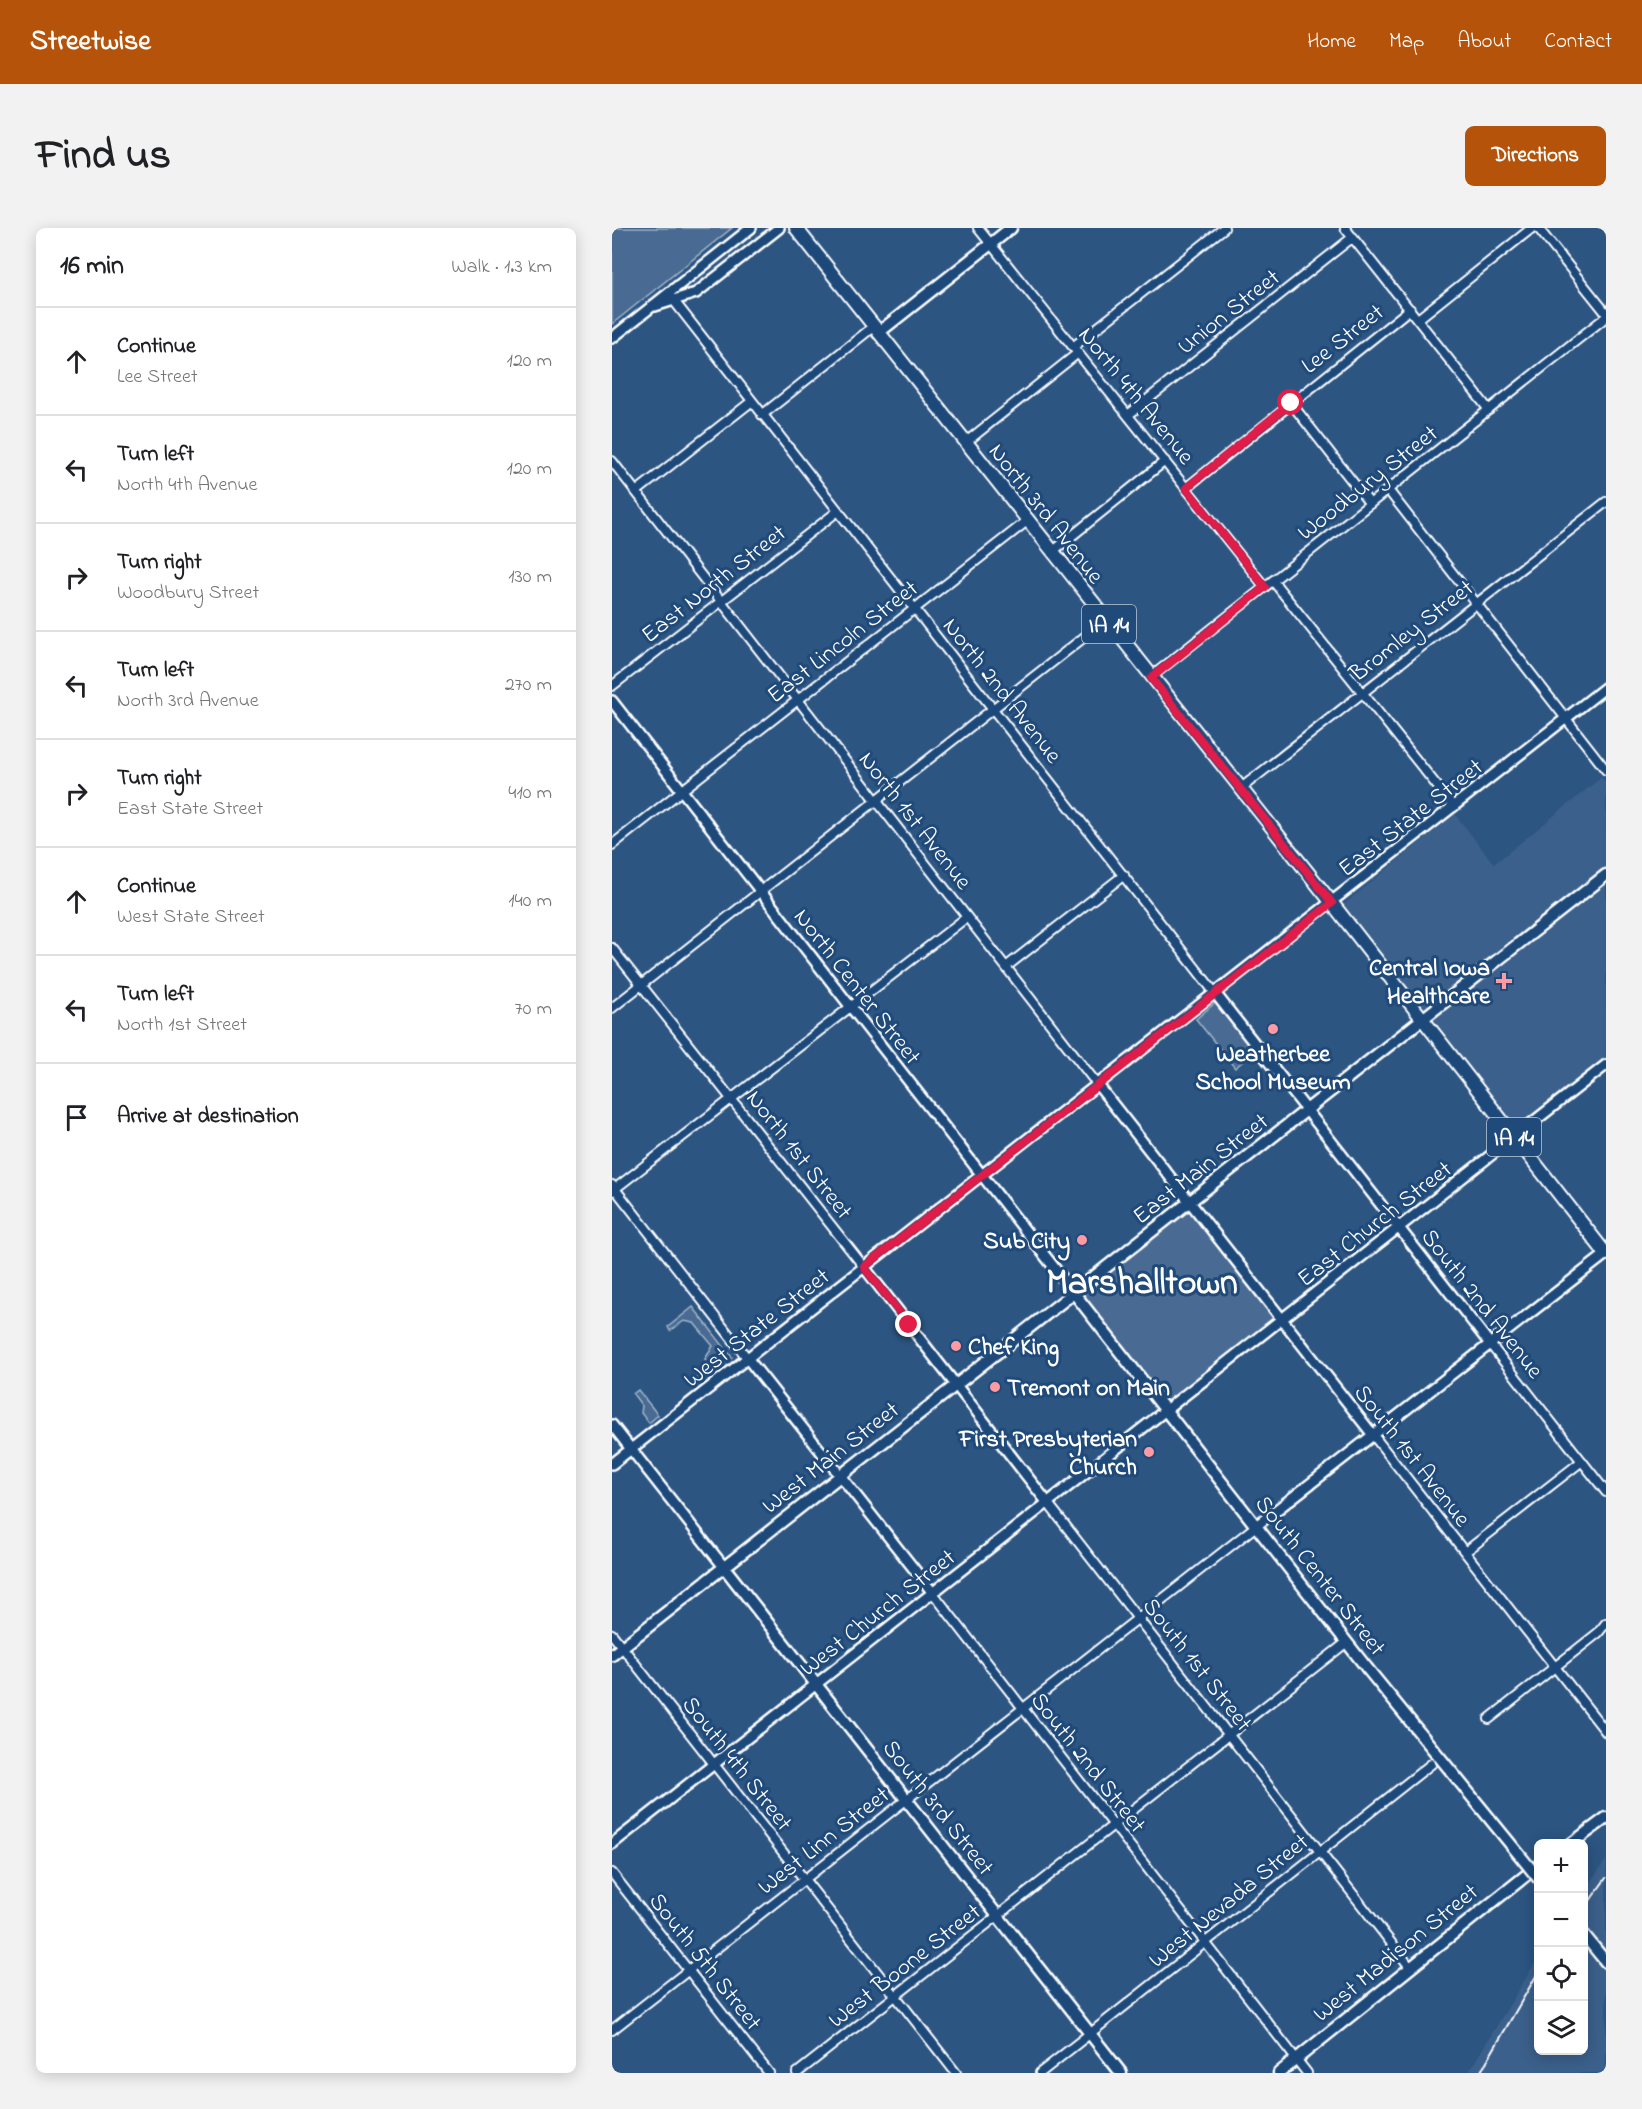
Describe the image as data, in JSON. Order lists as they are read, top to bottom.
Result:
{
  "streets": {
    "main road": [
      "North 3rd Avenue",
      "IA 14",
      "East Main Street",
      "West Main Street",
      "South Center Street",
      "South 3rd Street",
      "West Madison Street"
    ],
    "street": [
      "Union Street",
      "Lee Street",
      "North 4th Avenue",
      "Woodbury Street",
      "East North Street",
      "Bromley Street",
      "East Lincoln Street",
      "North 2nd Avenue",
      "East State Street",
      "North 1st Avenue",
      "North Center Street",
      "North 1st Street",
      "East Church Street",
      "South 2nd Avenue",
      "West State Street",
      "South 1st Avenue",
      "West Church Street",
      "South 1st Street",
      "South 2nd Street",
      "South 4th Street",
      "West Linn Street",
      "West Nevada Street",
      "South 5th Street",
      "West Boone Street"
    ]
  },
  "crossings": [
    ["Union Street", "North 4th Avenue"],
    ["Lee Street", "North 4th Avenue"],
    ["North 4th Avenue", "Woodbury Street"],
    ["Woodbury Street", "North 3rd Avenue"],
    ["North 3rd Avenue", "IA 14"],
    ["North 3rd Avenue", "Bromley Street"],
    ["North 3rd Avenue", "East Lincoln Street"],
    ["North 3rd Avenue", "East State Street"],
    ["North 3rd Avenue", "East Main Street"],
    ["East North Street", "North 2nd Avenue"],
    ["East North Street", "North 1st Avenue"],
    ["IA 14", "East Main Street"],
    ["IA 14", "East Church Street"],
    ["East Lincoln Street", "North 2nd Avenue"],
    ["East Lincoln Street", "North 1st Avenue"],
    ["East Lincoln Street", "North Center Street"],
    ["North 2nd Avenue", "East State Street"],
    ["North 2nd Avenue", "East Main Street"],
    ["North 2nd Avenue", "South 2nd Avenue"],
    ["East State Street", "North 1st Avenue"],
    ["East State Street", "North Center Street"],
    ["East State Street", "West State Street"],
    ["North 1st Avenue", "East Main Street"],
    ["North 1st Avenue", "South 1st Avenue"],
    ["North Center Street", "East Main Street"],
    ["North Center Street", "West State Street"],
    ["North Center Street", "West Main Street"],
    ["North Center Street", "South Center Street"],
    ["North 1st Street", "West State Street"],
    ["North 1st Street", "West Main Street"],
    ["North 1st Street", "South 1st Street"],
    ["East Main Street", "South 2nd Avenue"],
    ["East Main Street", "South 1st Avenue"],
    ["East Main Street", "West Main Street"],
    ["East Main Street", "South Center Street"],
    ["East Church Street", "South 2nd Avenue"],
    ["East Church Street", "South 1st Avenue"],
    ["East Church Street", "South Center Street"],
    ["East Church Street", "West Church Street"],
    ["West State Street", "South 2nd Street"],
    ["West Main Street", "South Center Street"],
    ["West Main Street", "South 1st Street"],
    ["West Main Street", "South 2nd Street"],
    ["West Main Street", "South 4th Street"],
    ["West Main Street", "South 3rd Street"],
    ["South Center Street", "West Church Street"],
    ["South Center Street", "West Linn Street"],
    ["South Center Street", "West Boone Street"],
    ["West Church Street", "South 1st Street"],
    ["West Church Street", "South 2nd Street"],
    ["West Church Street", "South 4th Street"],
    ["West Church Street", "South 3rd Street"],
    ["South 1st Street", "West Linn Street"],
    ["South 1st Street", "West Nevada Street"],
    ["South 1st Street", "West Madison Street"],
    ["South 1st Street", "West Boone Street"],
    ["South 2nd Street", "West Linn Street"],
    ["South 2nd Street", "West Nevada Street"],
    ["South 2nd Street", "West Madison Street"],
    ["South 2nd Street", "West Boone Street"],
    ["South 4th Street", "West Linn Street"],
    ["South 4th Street", "West Boone Street"],
    ["South 3rd Street", "West Linn Street"],
    ["South 3rd Street", "West Nevada Street"],
    ["South 3rd Street", "West Boone Street"],
    ["West Linn Street", "South 5th Street"]
  ],
  "districts": ["Marshalltown"],
  "places": {
    "health": ["Central Iowa Healthcare"],
    "other": [
      "Weatherbee School Museum",
      "Sub City",
      "Chef King",
      "Tremont on Main",
      "First Presbyterian Church"
    ]
  },
  "page": {
    "header": "Streetwise",
    "nav": [
      "Home",
      "Map",
      "About",
      "Contact"
    ],
    "title": "Find us",
    "buttons": "Directions",
    "heading": ["16 min", "Walk · 1.3 km"],
    "list": [
      ["Continue", "Lee Street", "120 m"],
      ["Turn left", "North 4th Avenue", "120 m"],
      ["Turn right", "Woodbury Street", "130 m"],
      ["Turn left", "North 3rd Avenue", "270 m"],
      ["Turn right", "East State Street", "410 m"],
      ["Continue", "West State Street", "140 m"],
      ["Turn left", "North 1st Street", "70 m"],
      "Arrive at destination"
    ],
    "map_buttons": ["+", "−"]
  }
}
